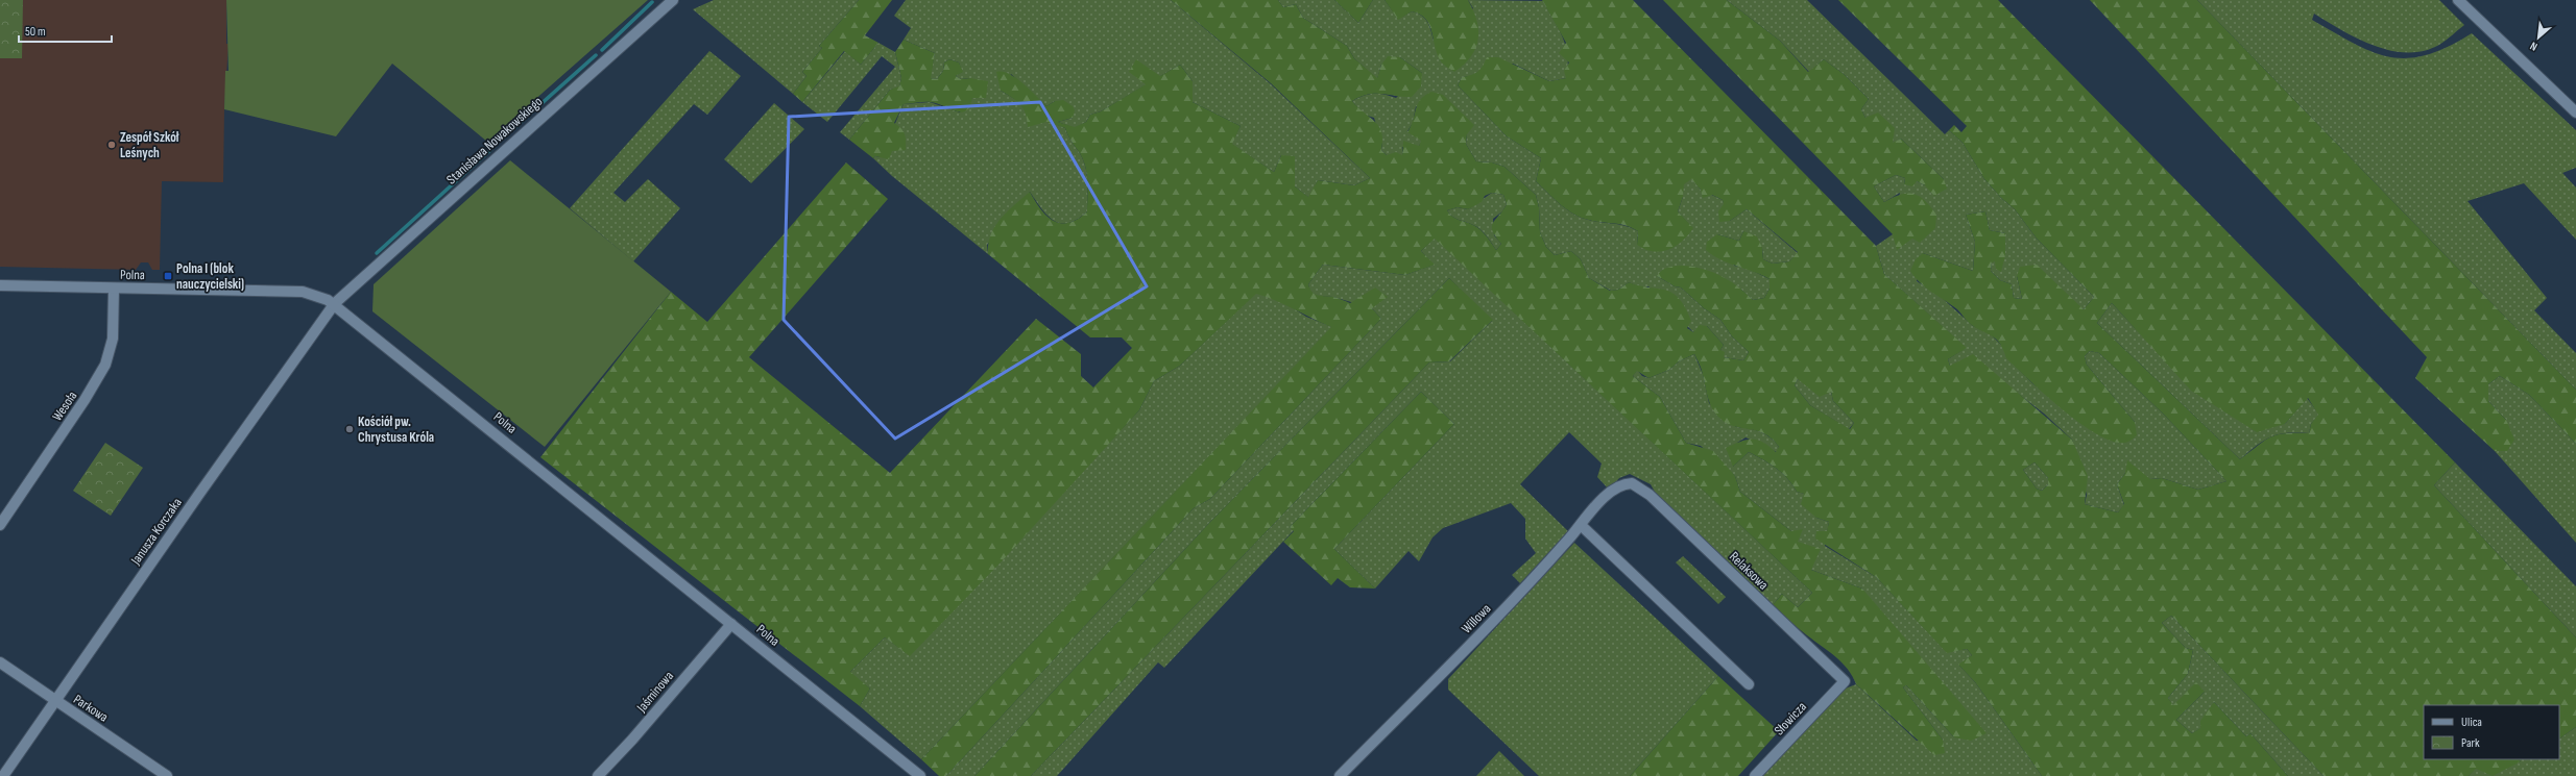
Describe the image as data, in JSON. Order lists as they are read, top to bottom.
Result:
{
  "streets": {
    "street": [
      "Stanisława Nowakowskiego",
      "Polna",
      "Wesoła",
      "Janusza Korczaka",
      "Relaksowa",
      "Willowa",
      "Jaśminowa",
      "Parkowa",
      "Słowicza"
    ]
  },
  "crossings": [
    ["Stanisława Nowakowskiego", "Polna"],
    ["Stanisława Nowakowskiego", "Janusza Korczaka"],
    ["Polna", "Wesoła"],
    ["Polna", "Janusza Korczaka"],
    ["Polna", "Jaśminowa"],
    ["Janusza Korczaka", "Parkowa"],
    ["Relaksowa", "Willowa"],
    ["Relaksowa", "Słowicza"]
  ],
  "places": {
    "other": ["Zespół Szkół Leśnych", "Kościół pw. Chrystusa Króla"],
    "transit": ["Polna I (blok nauczycielski)"]
  },
  "legend": ["Ulica", "Park"],
  "scale_bar": "50 m",
  "north": "bottom left"
}
